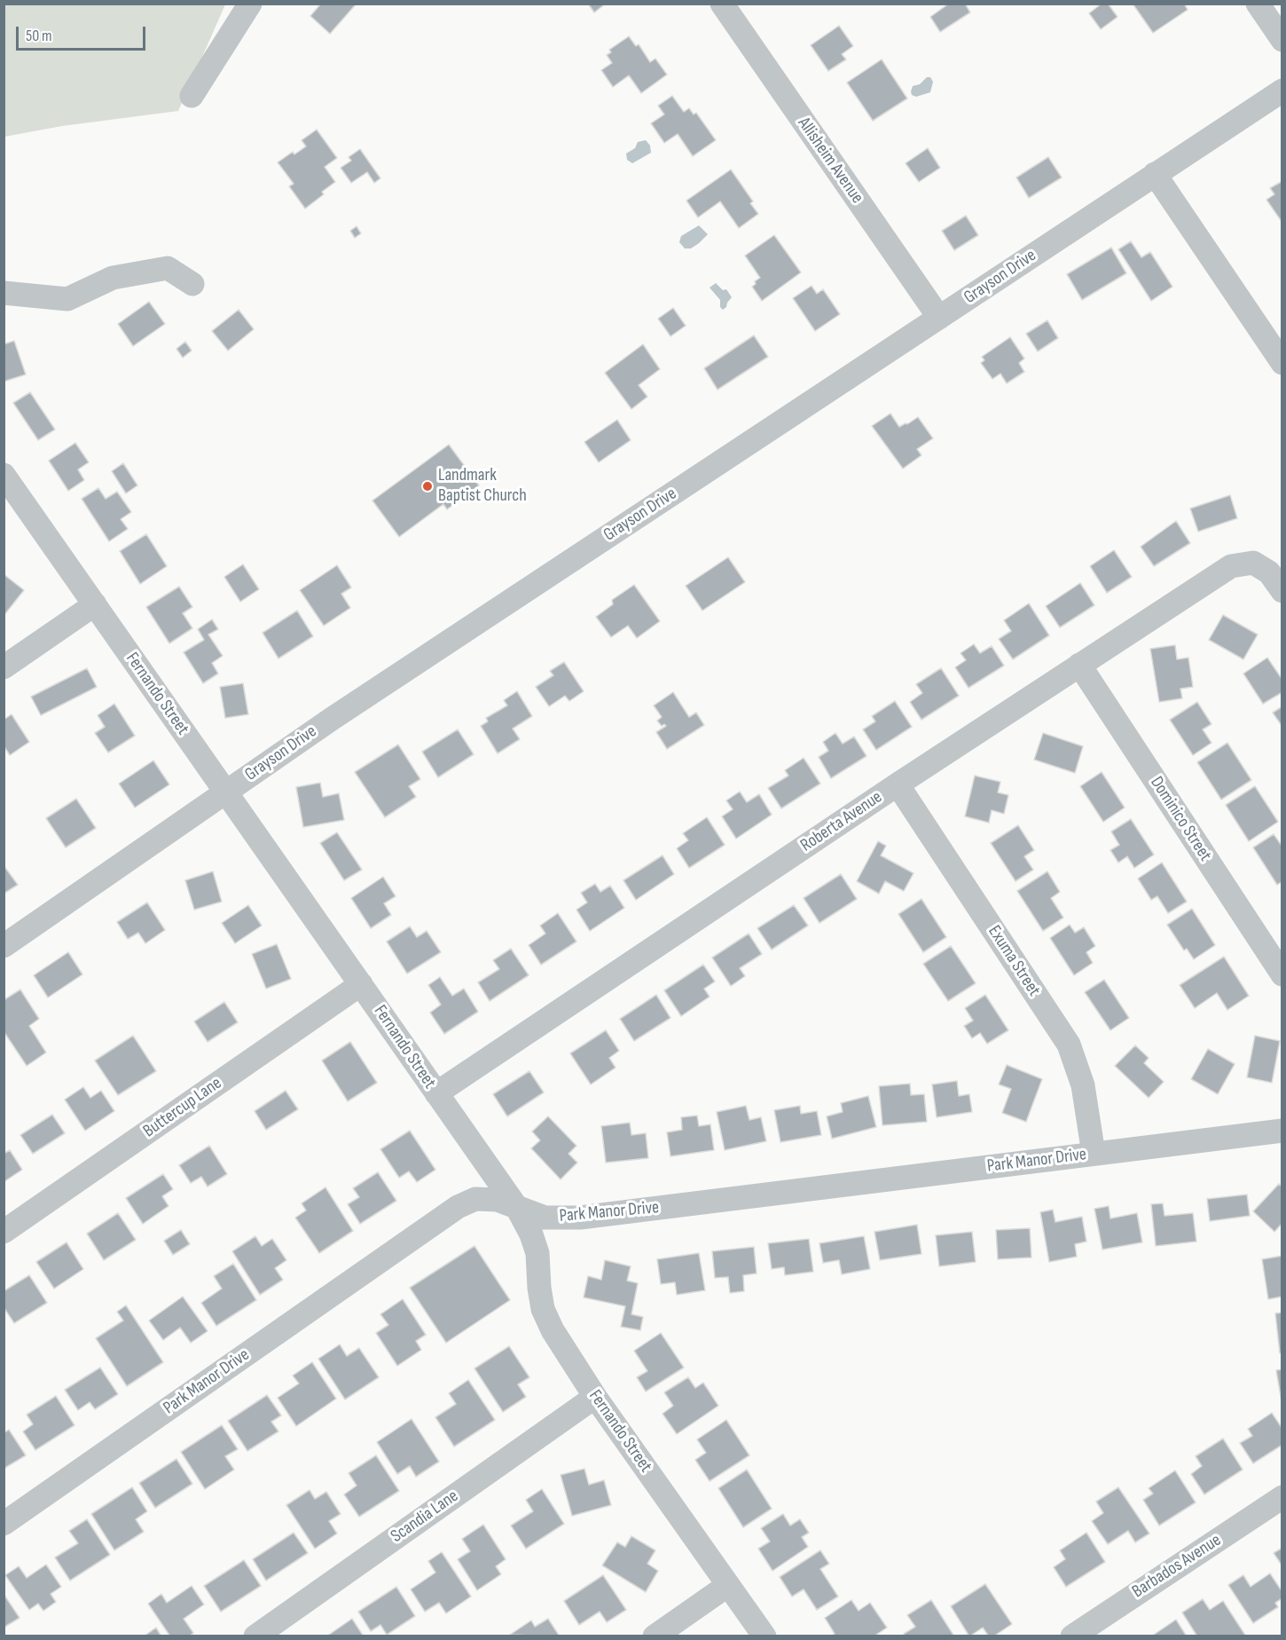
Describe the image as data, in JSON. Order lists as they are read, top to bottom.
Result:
{
  "streets": {
    "street": [
      "Allisheim Avenue",
      "Grayson Drive",
      "Fernando Street",
      "Dominico Street",
      "Roberta Avenue",
      "Exuma Street",
      "Buttercup Lane",
      "Park Manor Drive",
      "Scandia Lane",
      "Barbados Avenue"
    ]
  },
  "crossings": [
    ["Allisheim Avenue", "Grayson Drive"],
    ["Grayson Drive", "Fernando Street"],
    ["Fernando Street", "Roberta Avenue"],
    ["Fernando Street", "Buttercup Lane"],
    ["Fernando Street", "Park Manor Drive"],
    ["Fernando Street", "Scandia Lane"],
    ["Dominico Street", "Roberta Avenue"],
    ["Roberta Avenue", "Exuma Street"],
    ["Exuma Street", "Park Manor Drive"]
  ],
  "places": ["Landmark Baptist Church"],
  "scale_bar": "50 m"
}
